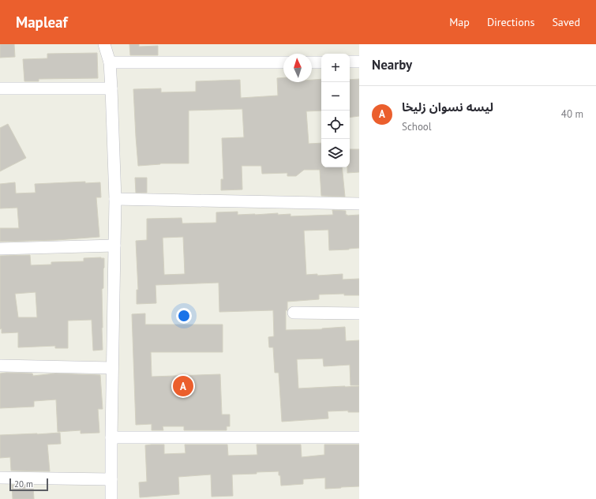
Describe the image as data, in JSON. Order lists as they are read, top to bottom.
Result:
{
  "scale_bar": "20 m",
  "north": "top",
  "page": {
    "header": "Mapleaf",
    "nav": ["Map", "Directions", "Saved"],
    "heading": "Nearby",
    "map_buttons": ["+", "−"],
    "list": [
      {
        "mark": "A",
        "name": "لیسه نسوان زلیخا",
        "note": "School",
        "value": "40 m"
      }
    ],
    "pins": "A",
    "scale": "20 m"
  }
}
